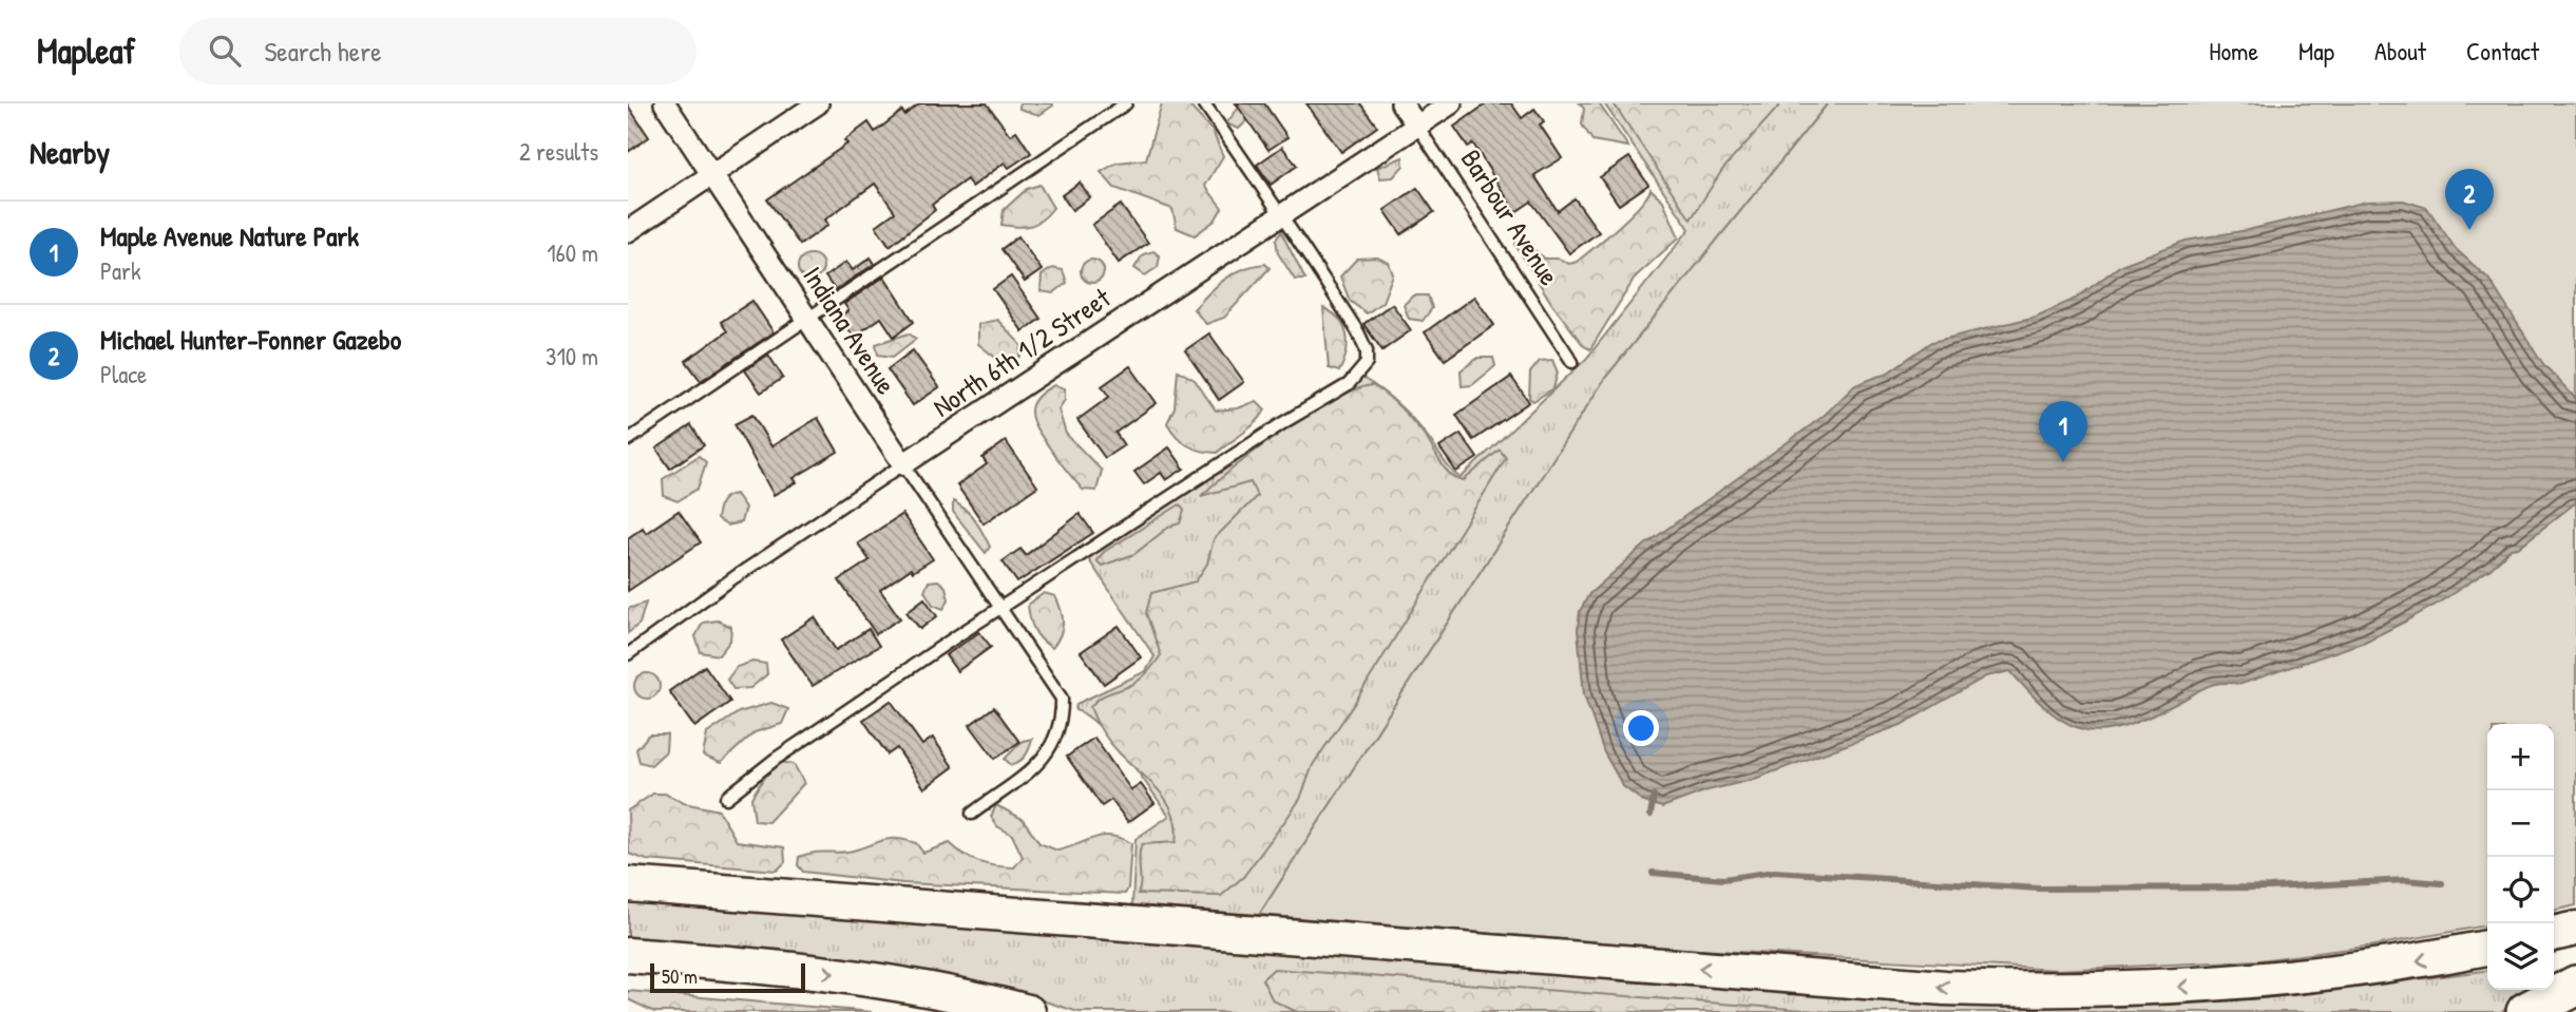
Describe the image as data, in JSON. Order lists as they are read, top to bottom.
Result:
{
  "streets": {
    "street": ["Barbour Avenue", "Indiana Avenue", "North 6th 1/2 Street"]
  },
  "crossings": [
    ["Barbour Avenue", "North 6th 1/2 Street"],
    ["Indiana Avenue", "North 6th 1/2 Street"]
  ],
  "scale_bar": "50 m",
  "page": {
    "header": "Mapleaf",
    "search": "Search here",
    "nav": [
      "Home",
      "Map",
      "About",
      "Contact"
    ],
    "heading": ["Nearby", "2 results"],
    "pins": ["2", "1"],
    "list": [
      {
        "mark": "1",
        "name": "Maple Avenue Nature Park",
        "note": "Park",
        "value": "160 m"
      },
      {
        "mark": "2",
        "name": "Michael Hunter-Fonner Gazebo",
        "note": "Place",
        "value": "310 m"
      }
    ],
    "map_buttons": ["+", "−"],
    "scale": "50 m"
  }
}
